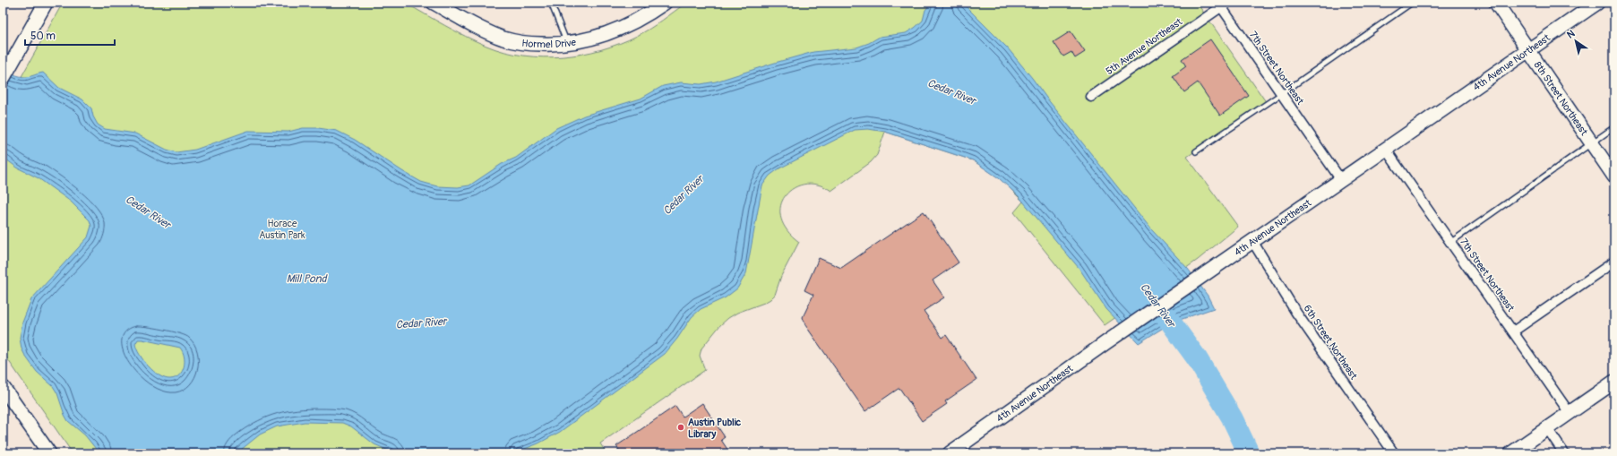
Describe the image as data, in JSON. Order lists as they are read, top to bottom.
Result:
{
  "streets": {
    "street": [
      "Hormel Drive",
      "5th Avenue Northeast",
      "4th Avenue Northeast",
      "7th Street Northeast",
      "8th Street Northeast",
      "6th Street Northeast"
    ]
  },
  "crossings": [
    ["5th Avenue Northeast", "7th Street Northeast"],
    ["4th Avenue Northeast", "7th Street Northeast"],
    ["4th Avenue Northeast", "8th Street Northeast"],
    ["4th Avenue Northeast", "6th Street Northeast"]
  ],
  "water": ["Cedar River", "Mill Pond"],
  "parks": ["Horace Austin Park"],
  "places": ["Austin Public Library"],
  "scale_bar": "50 m",
  "north": "top left"
}
